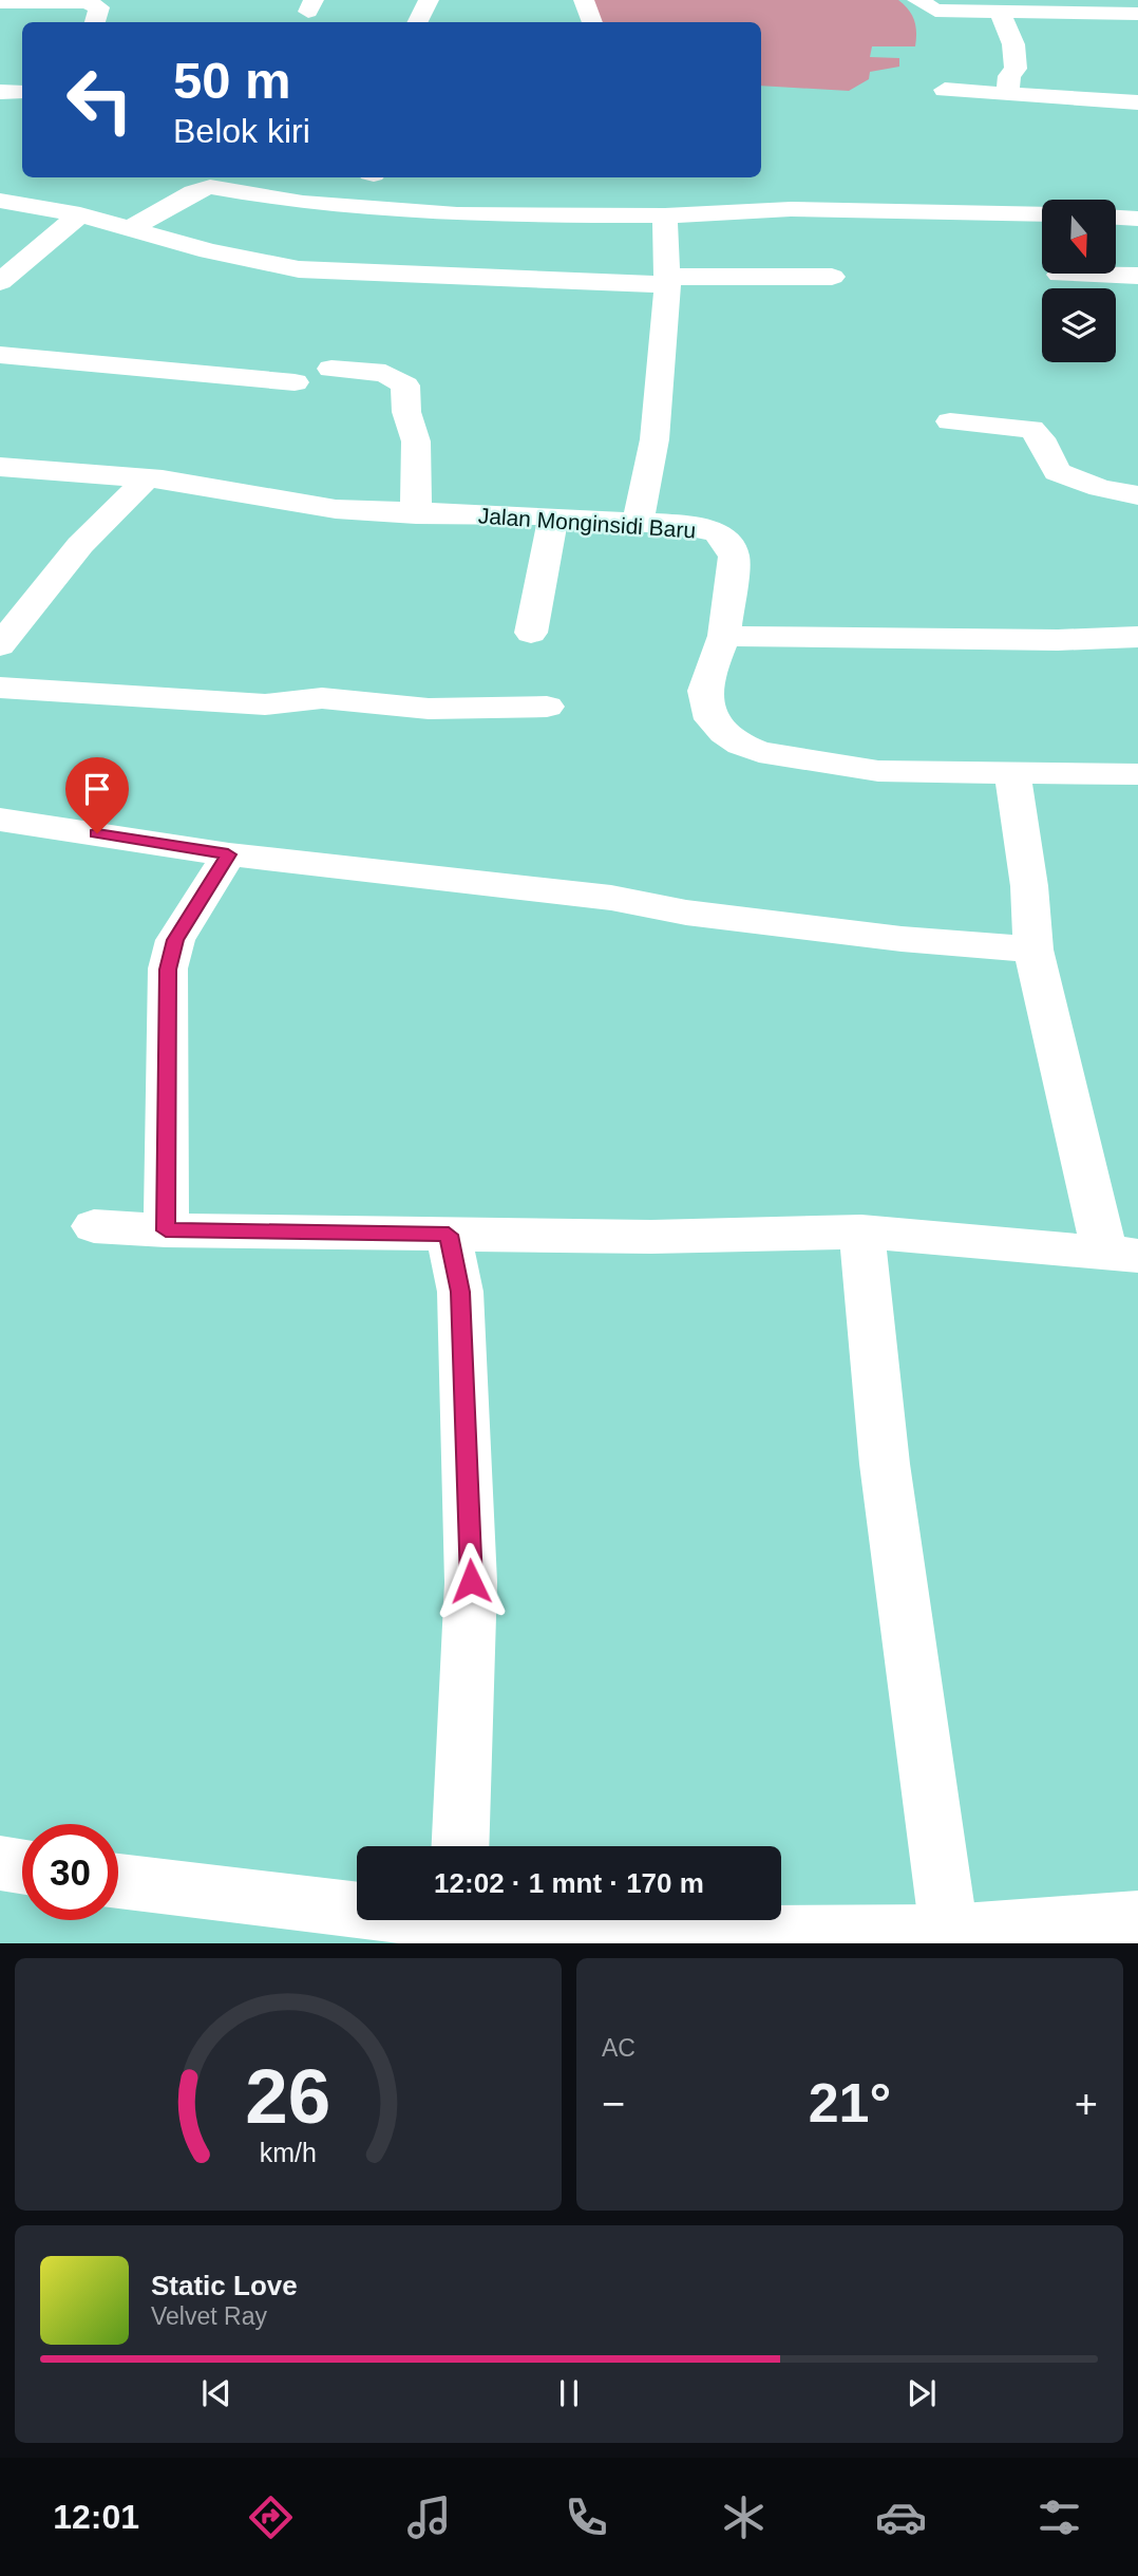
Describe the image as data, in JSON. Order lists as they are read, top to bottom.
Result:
{
  "streets": {
    "street": ["Jalan Monginsidi Baru"]
  },
  "north": "bottom",
  "page": {
    "turn": ["50 m", "Belok kiri"],
    "limit": "30",
    "trip": "12:02 · 1 mnt · 170 m",
    "tile": "AC",
    "heat": ["−", "21°", "+"],
    "song": ["Static Love", "Velvet Ray"],
    "tabs": "12:01",
    "gauge": ["26", "km/h"]
  }
}
